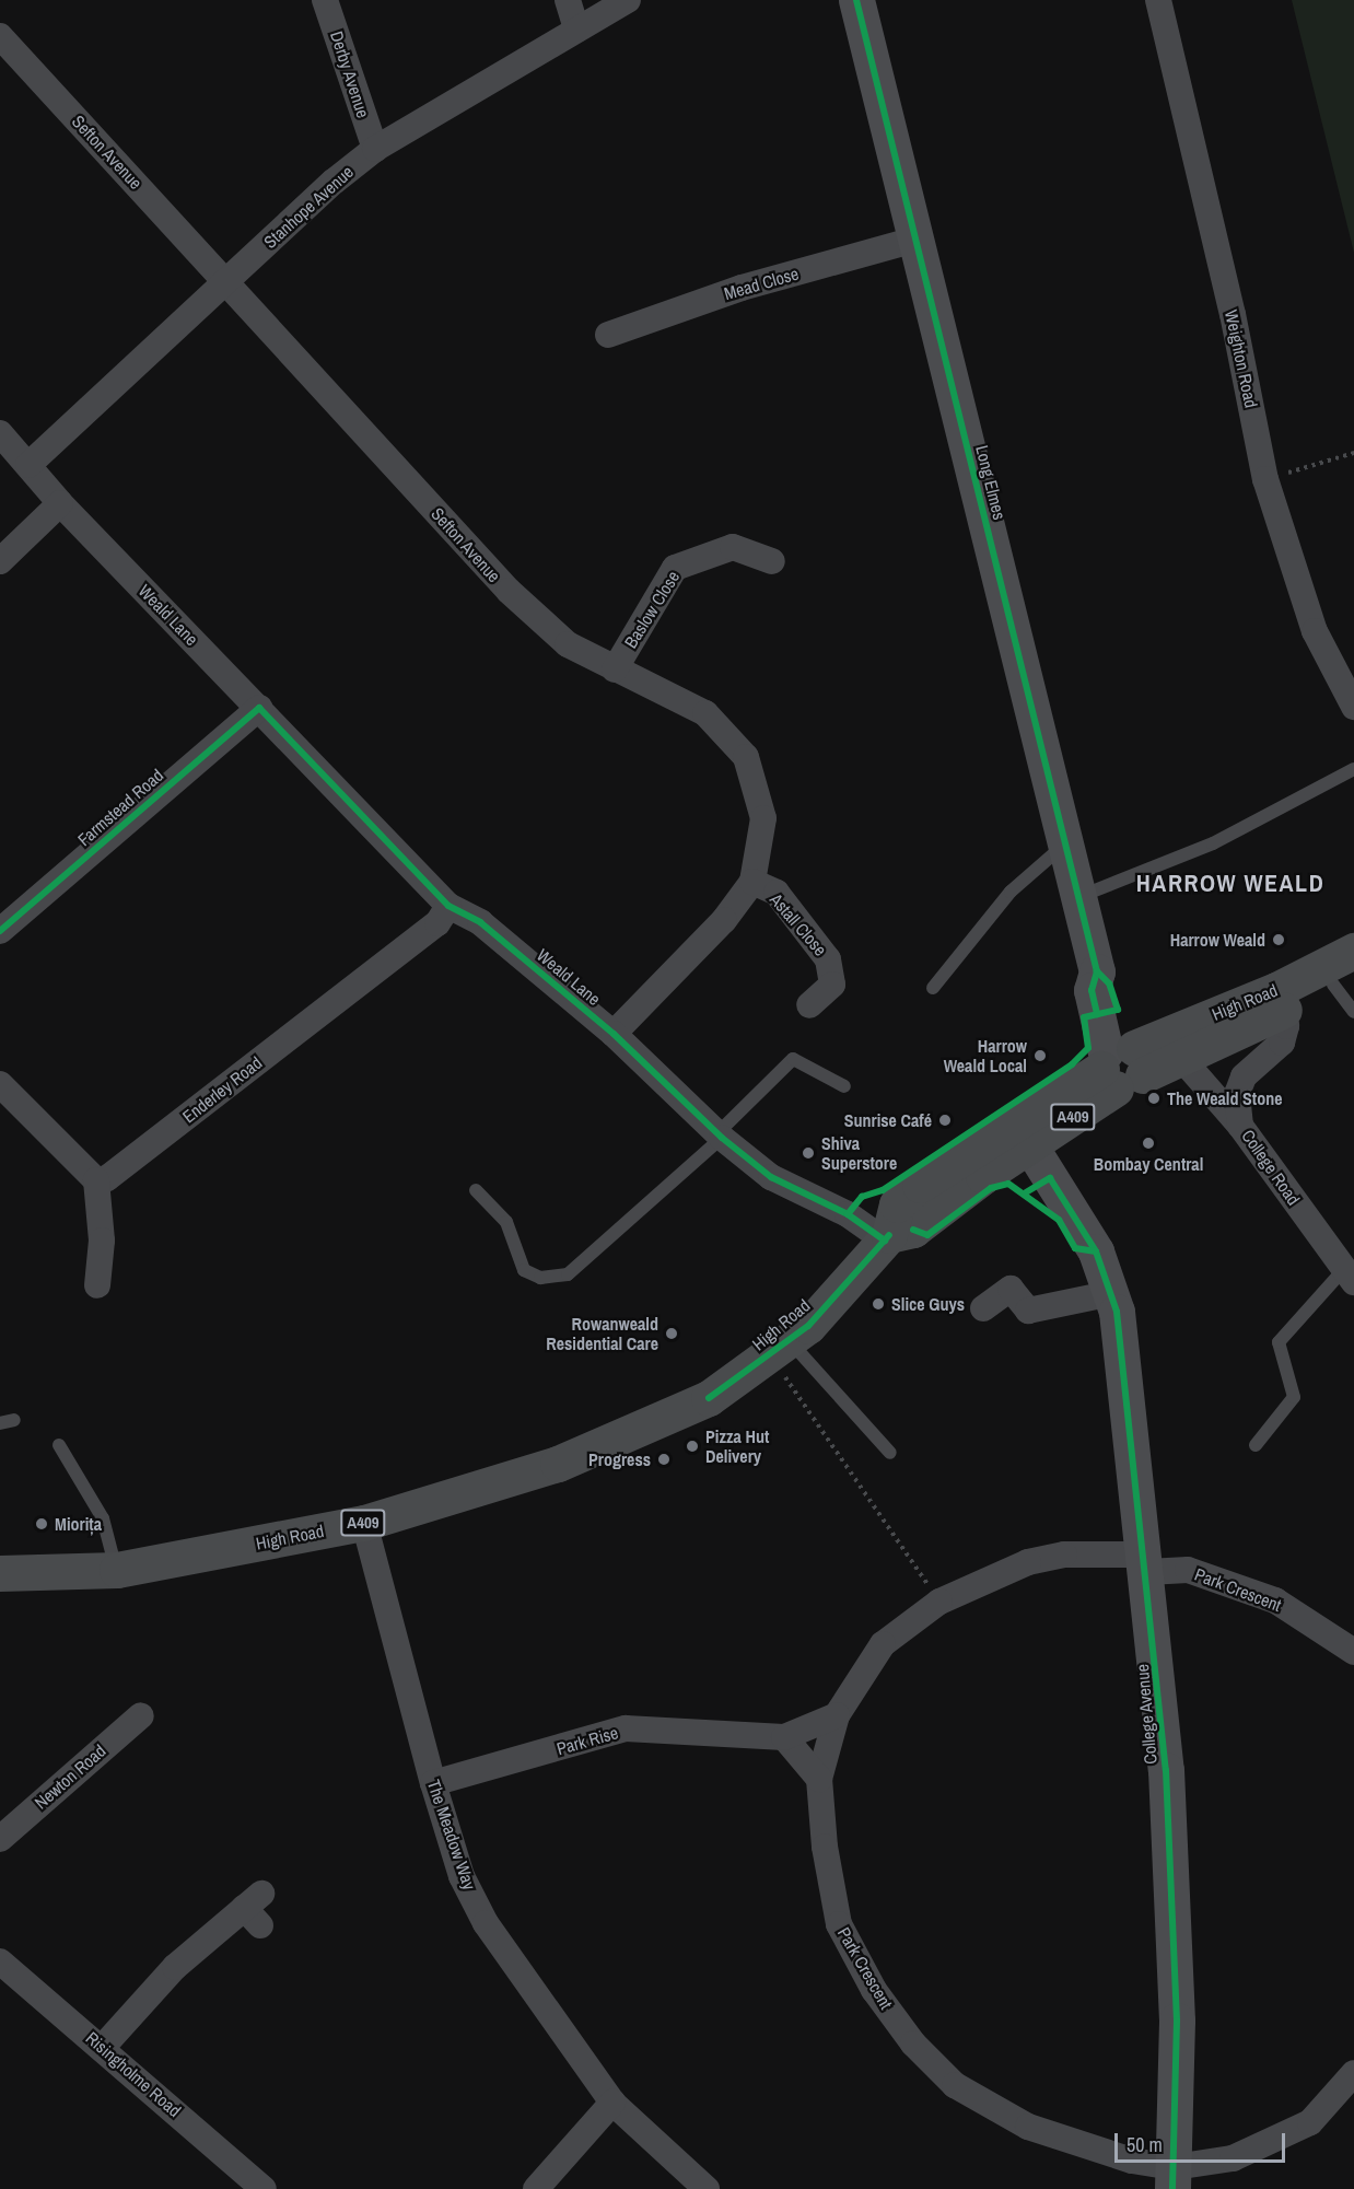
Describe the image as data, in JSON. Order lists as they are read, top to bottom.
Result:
{
  "streets": {
    "main road": ["High Road", "A409"],
    "street": [
      "Derby Avenue",
      "Sefton Avenue",
      "Stanhope Avenue",
      "Mead Close",
      "Weighton Road",
      "Long Elmes",
      "Baslow Close",
      "Weald Lane",
      "Farmstead Road",
      "Astall Close",
      "Enderley Road",
      "College Road",
      "Park Crescent",
      "College Avenue",
      "Park Rise",
      "Newton Road",
      "The Meadow Way",
      "Risingholme Road"
    ]
  },
  "crossings": [
    ["Derby Avenue", "Stanhope Avenue"],
    ["Sefton Avenue", "Stanhope Avenue"],
    ["Sefton Avenue", "Baslow Close"],
    ["Sefton Avenue", "Weald Lane"],
    ["Sefton Avenue", "Astall Close"],
    ["Stanhope Avenue", "Weald Lane"],
    ["Mead Close", "Long Elmes"],
    ["Long Elmes", "High Road"],
    ["Weald Lane", "Farmstead Road"],
    ["Weald Lane", "High Road"],
    ["Weald Lane", "Enderley Road"],
    ["High Road", "College Road"],
    ["High Road", "College Avenue"],
    ["High Road", "The Meadow Way"],
    ["Park Crescent", "College Avenue"],
    ["Park Crescent", "Park Rise"],
    ["Park Rise", "The Meadow Way"]
  ],
  "districts": ["HARROW WEALD"],
  "places": [
    "Harrow Weald",
    "Harrow Weald Local",
    "The Weald Stone",
    "Sunrise Café",
    "Bombay Central",
    "Shiva Superstore",
    "Slice Guys",
    "Rowanweald Residential Care",
    "Pizza Hut Delivery",
    "Progress",
    "Miorița"
  ],
  "scale_bar": "50 m"
}
